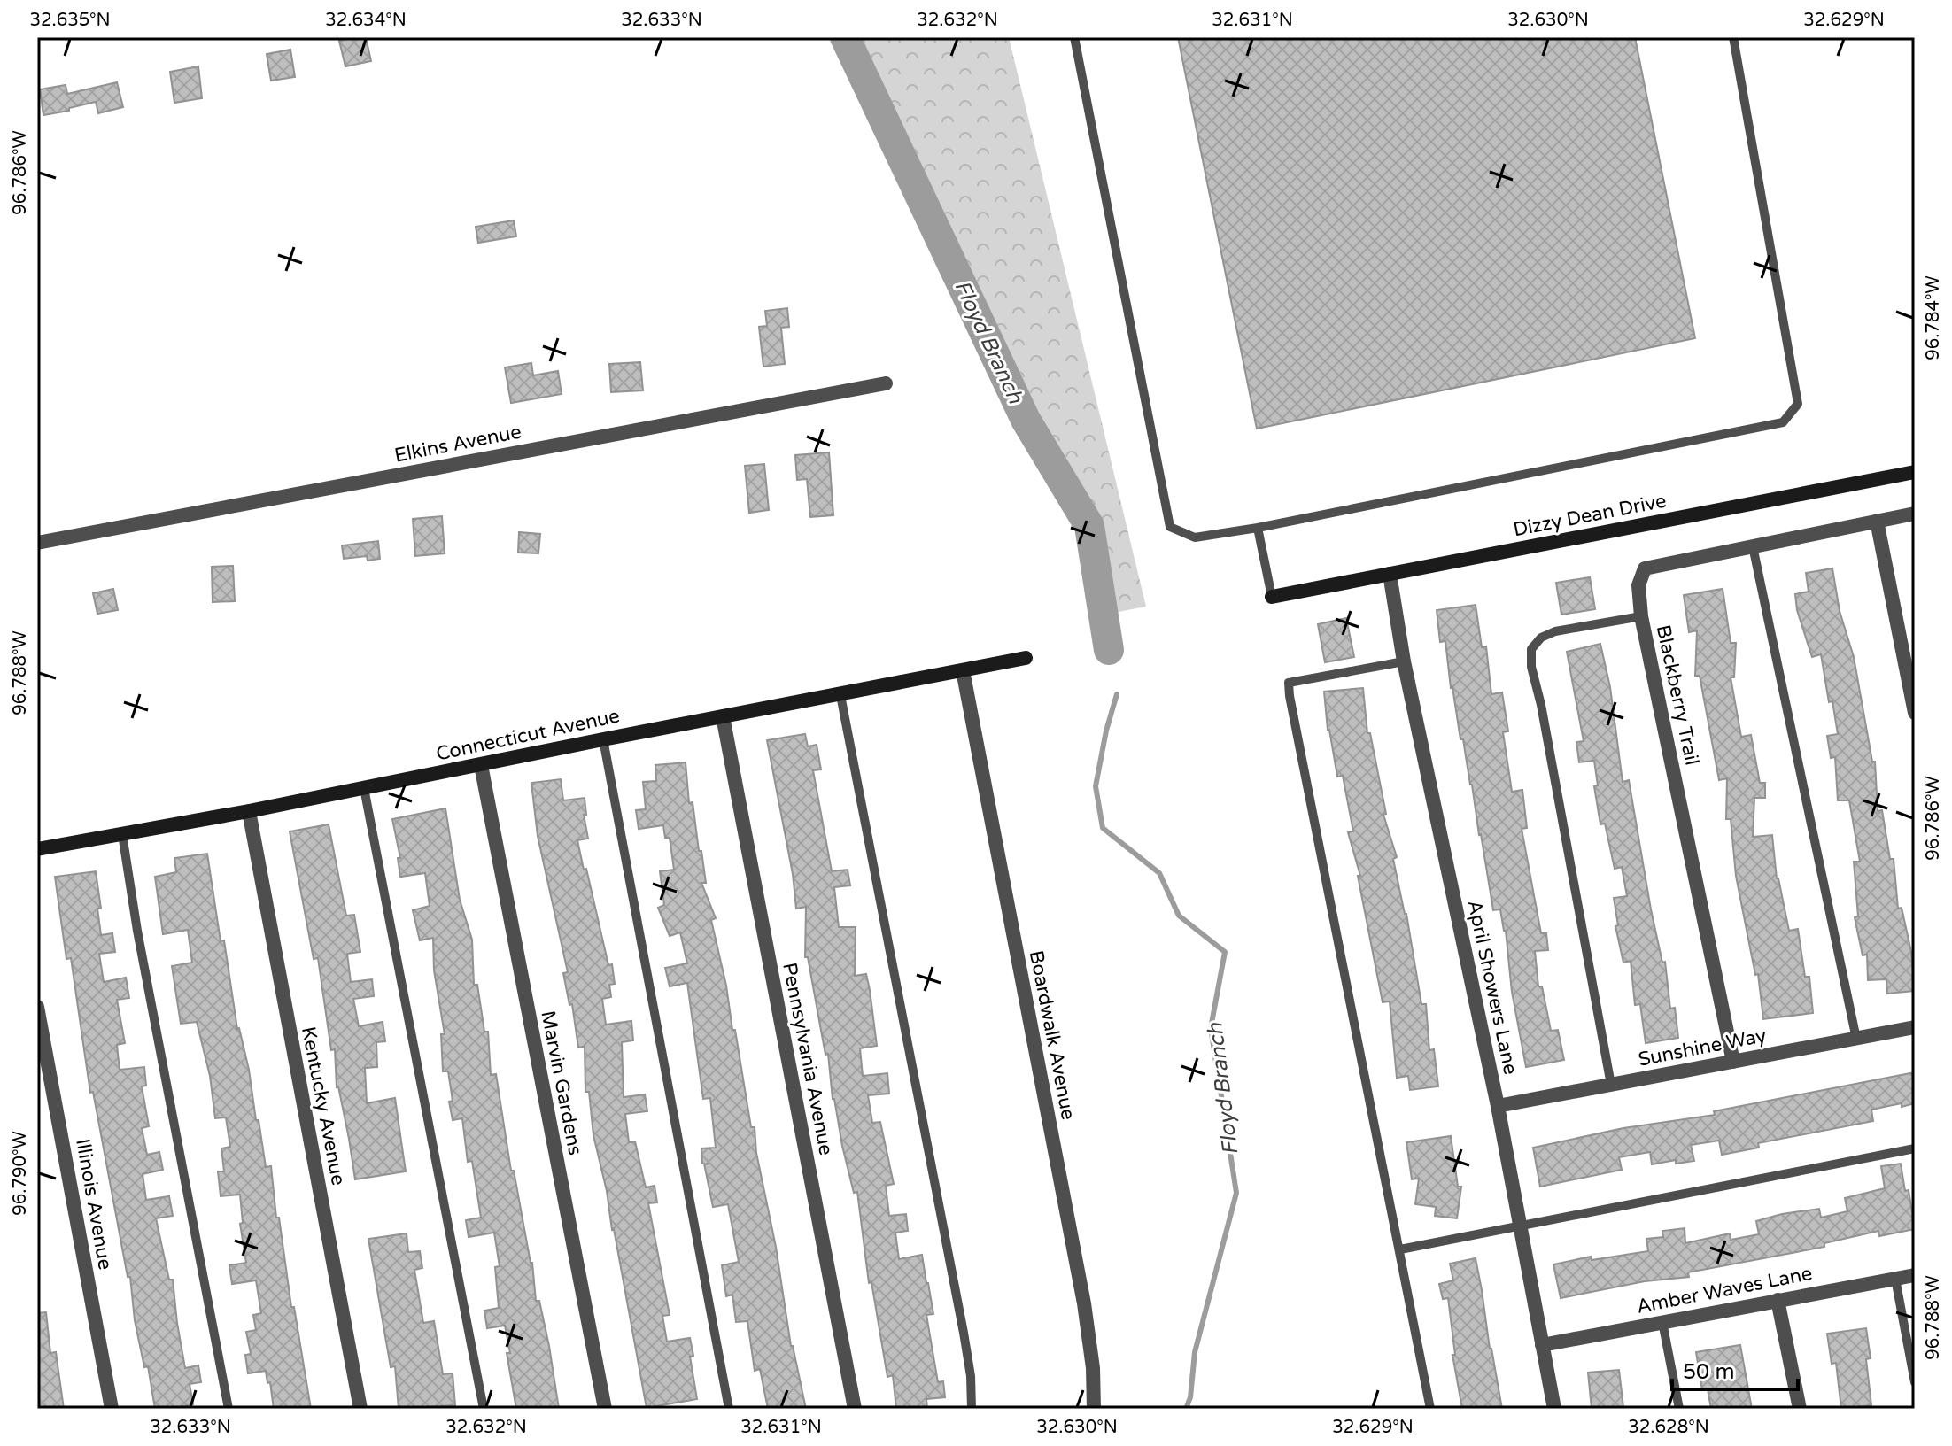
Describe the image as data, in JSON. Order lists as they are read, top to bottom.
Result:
{
  "streets": {
    "street": [
      "Elkins Avenue",
      "Dizzy Dean Drive",
      "Blackberry Trail",
      "Connecticut Avenue",
      "April Showers Lane",
      "Boardwalk Avenue",
      "Sunshine Way",
      "Pennsylvania Avenue",
      "Marvin Gardens",
      "Kentucky Avenue",
      "Illinois Avenue",
      "Amber Waves Lane"
    ]
  },
  "crossings": [
    ["Dizzy Dean Drive", "April Showers Lane"],
    ["Blackberry Trail", "Sunshine Way"],
    ["Connecticut Avenue", "Boardwalk Avenue"],
    ["Connecticut Avenue", "Pennsylvania Avenue"],
    ["Connecticut Avenue", "Marvin Gardens"],
    ["Connecticut Avenue", "Kentucky Avenue"],
    ["April Showers Lane", "Sunshine Way"],
    ["April Showers Lane", "Amber Waves Lane"]
  ],
  "water": ["Floyd Branch"],
  "scale_bar": "50 m",
  "coordinates": [
    "32.635°N",
    "32.634°N",
    "32.633°N",
    "32.632°N",
    "32.631°N",
    "32.630°N",
    "32.629°N",
    "96.786°W",
    "96.784°W",
    "96.788°W",
    "96.790°W",
    "32.628°N"
  ]
}
